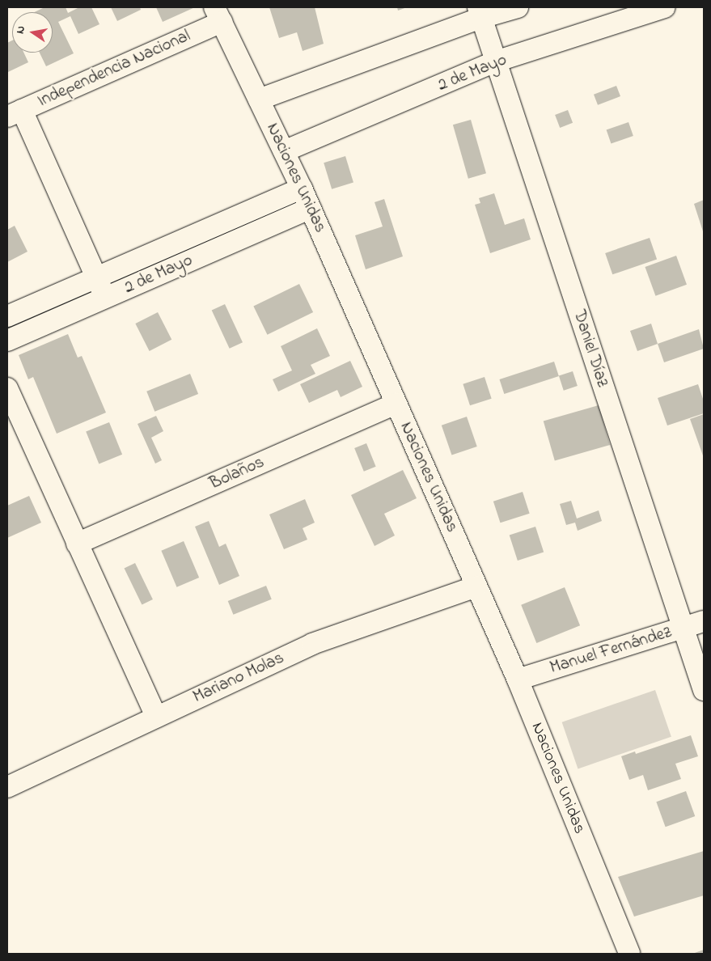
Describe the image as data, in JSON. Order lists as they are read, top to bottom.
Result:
{
  "streets": {
    "street": [
      "Independencia Nacional",
      "2 de Mayo",
      "Naciones Unidas",
      "Daniel Díaz",
      "Bolaños",
      "Manuel Fernández",
      "Mariano Molas"
    ]
  },
  "crossings": [
    ["Independencia Nacional", "Naciones Unidas"],
    ["2 de Mayo", "Naciones Unidas"],
    ["2 de Mayo", "Daniel Díaz"],
    ["Naciones Unidas", "Bolaños"],
    ["Naciones Unidas", "Manuel Fernández"],
    ["Naciones Unidas", "Mariano Molas"],
    ["Daniel Díaz", "Manuel Fernández"]
  ],
  "north": "left"
}
